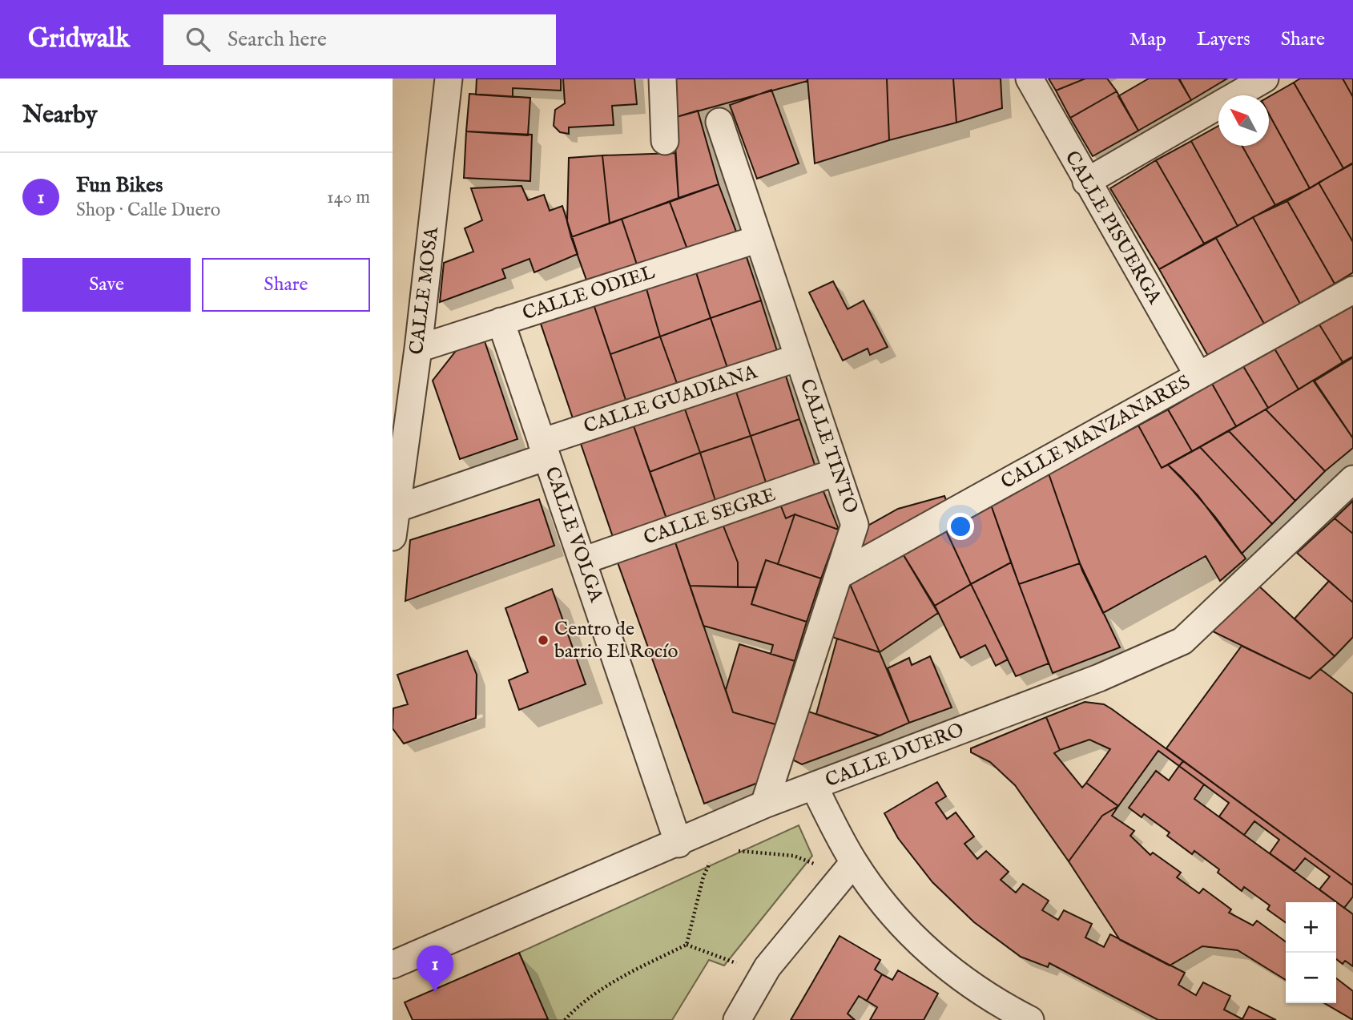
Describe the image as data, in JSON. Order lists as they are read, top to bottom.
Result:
{
  "streets": {
    "street": [
      "CALLE PISUERGA",
      "CALLE MOSA",
      "CALLE ODIEL",
      "CALLE GUADIANA",
      "CALLE MANZANARES",
      "CALLE TINTO",
      "CALLE SEGRE",
      "CALLE VOLGA",
      "CALLE DUERO"
    ]
  },
  "crossings": [
    ["CALLE PISUERGA", "CALLE MANZANARES"],
    ["CALLE MOSA", "CALLE ODIEL"],
    ["CALLE MOSA", "CALLE GUADIANA"],
    ["CALLE ODIEL", "CALLE TINTO"],
    ["CALLE ODIEL", "CALLE VOLGA"],
    ["CALLE GUADIANA", "CALLE TINTO"],
    ["CALLE GUADIANA", "CALLE VOLGA"],
    ["CALLE MANZANARES", "CALLE TINTO"],
    ["CALLE TINTO", "CALLE SEGRE"],
    ["CALLE TINTO", "CALLE DUERO"],
    ["CALLE SEGRE", "CALLE VOLGA"],
    ["CALLE VOLGA", "CALLE DUERO"]
  ],
  "places": ["Centro de barrio El Rocío"],
  "north": "top left",
  "page": {
    "header": "Gridwalk",
    "search": "Search here",
    "nav": ["Map", "Layers", "Share"],
    "heading": "Nearby",
    "list": [
      {
        "mark": "1",
        "name": "Fun Bikes",
        "note": "Shop · Calle Duero",
        "value": "140 m"
      }
    ],
    "buttons": ["Save", "Share"],
    "map_buttons": ["+", "−"],
    "pins": "1"
  }
}
